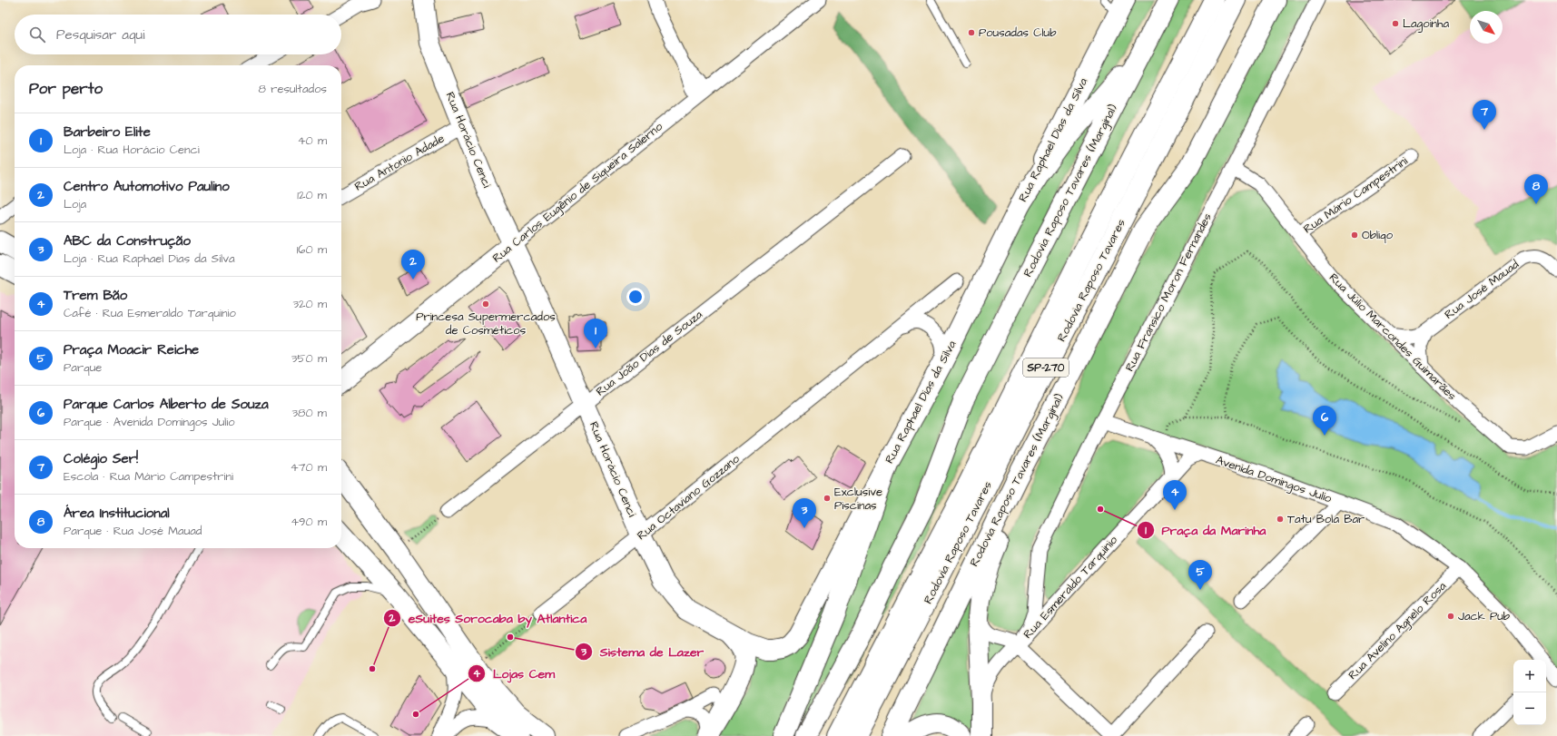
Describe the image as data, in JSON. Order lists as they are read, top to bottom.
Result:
{
  "streets": {
    "main road": [
      "Rua Horácio Cenci",
      "Rua Raphael Dias da Silva",
      "Rodovia Raposo Tavares (Marginal)",
      "Rua Carlos Eugênio de Siqueira Salerno",
      "Rodovia Raposo Tavares",
      "SP-270"
    ],
    "street": [
      "Rua Antonio Adade",
      "Rua Mário Campestrini",
      "Rua José Mauad",
      "Rua Fransico Moron Fernandes",
      "Rua Júlio Marcondes Guimarães",
      "Rua João Dias de Souza",
      "Avenida Domingos Julio",
      "Rua Octaviano Gozzano",
      "Rua Esmeraldo Tarquinio",
      "Rua Avelino Agnelo Rosa"
    ]
  },
  "crossings": [
    ["Rua Horácio Cenci", "Rua Raphael Dias da Silva"],
    ["Rua Horácio Cenci", "Rua Antonio Adade"],
    ["Rua Horácio Cenci", "Rua Carlos Eugênio de Siqueira Salerno"],
    ["Rua Horácio Cenci", "Rua João Dias de Souza"],
    ["Rua Horácio Cenci", "Rua Octaviano Gozzano"],
    ["Rua Raphael Dias da Silva", "Rua Octaviano Gozzano"],
    ["Rodovia Raposo Tavares (Marginal)", "SP-270"],
    ["Rua Mário Campestrini", "Rua Júlio Marcondes Guimarães"],
    ["Rua José Mauad", "Rua Júlio Marcondes Guimarães"],
    ["Rua Fransico Moron Fernandes", "Rua Júlio Marcondes Guimarães"],
    ["Rua Fransico Moron Fernandes", "Avenida Domingos Julio"],
    ["Rua Fransico Moron Fernandes", "Rua Esmeraldo Tarquinio"],
    ["Avenida Domingos Julio", "Rua Esmeraldo Tarquinio"],
    ["Avenida Domingos Julio", "Rua Avelino Agnelo Rosa"]
  ],
  "places": [
    "Lagoinha",
    "Pousadas Club",
    "Obliqo",
    "Princesa Supermercados de Cosméticos",
    "Exclusive Piscinas",
    "Praça da Marinha",
    "Tatu Bola Bar",
    "Jack Pub",
    "Sistema de Lazer",
    "eSuites Sorocaba by Atlantica",
    "Lojas Cem"
  ],
  "north": "bottom right",
  "page": {
    "search": "Pesquisar aqui",
    "heading": ["Por perto", "8 resultados"],
    "pins": [
      "7",
      "8",
      "2",
      "1",
      "6",
      "4",
      "3",
      "5"
    ],
    "list": [
      {
        "mark": "1",
        "name": "Barbeiro Elite",
        "note": "Loja · Rua Horácio Cenci",
        "value": "40 m"
      },
      {
        "mark": "2",
        "name": "Centro Automotivo Paulino",
        "note": "Loja",
        "value": "120 m"
      },
      {
        "mark": "3",
        "name": "ABC da Construção",
        "note": "Loja · Rua Raphael Dias da Silva",
        "value": "160 m"
      },
      {
        "mark": "4",
        "name": "Trem Bão",
        "note": "Café · Rua Esmeraldo Tarquinio",
        "value": "320 m"
      },
      {
        "mark": "5",
        "name": "Praça Moacir Reiche",
        "note": "Parque",
        "value": "350 m"
      },
      {
        "mark": "6",
        "name": "Parque Carlos Alberto de Souza",
        "note": "Parque · Avenida Domingos Julio",
        "value": "380 m"
      },
      {
        "mark": "7",
        "name": "Colégio Ser!",
        "note": "Escola · Rua Mário Campestrini",
        "value": "470 m"
      },
      {
        "mark": "8",
        "name": "Área Institucional",
        "note": "Parque · Rua José Mauad",
        "value": "490 m"
      }
    ],
    "map_buttons": ["+", "−"]
  }
}
